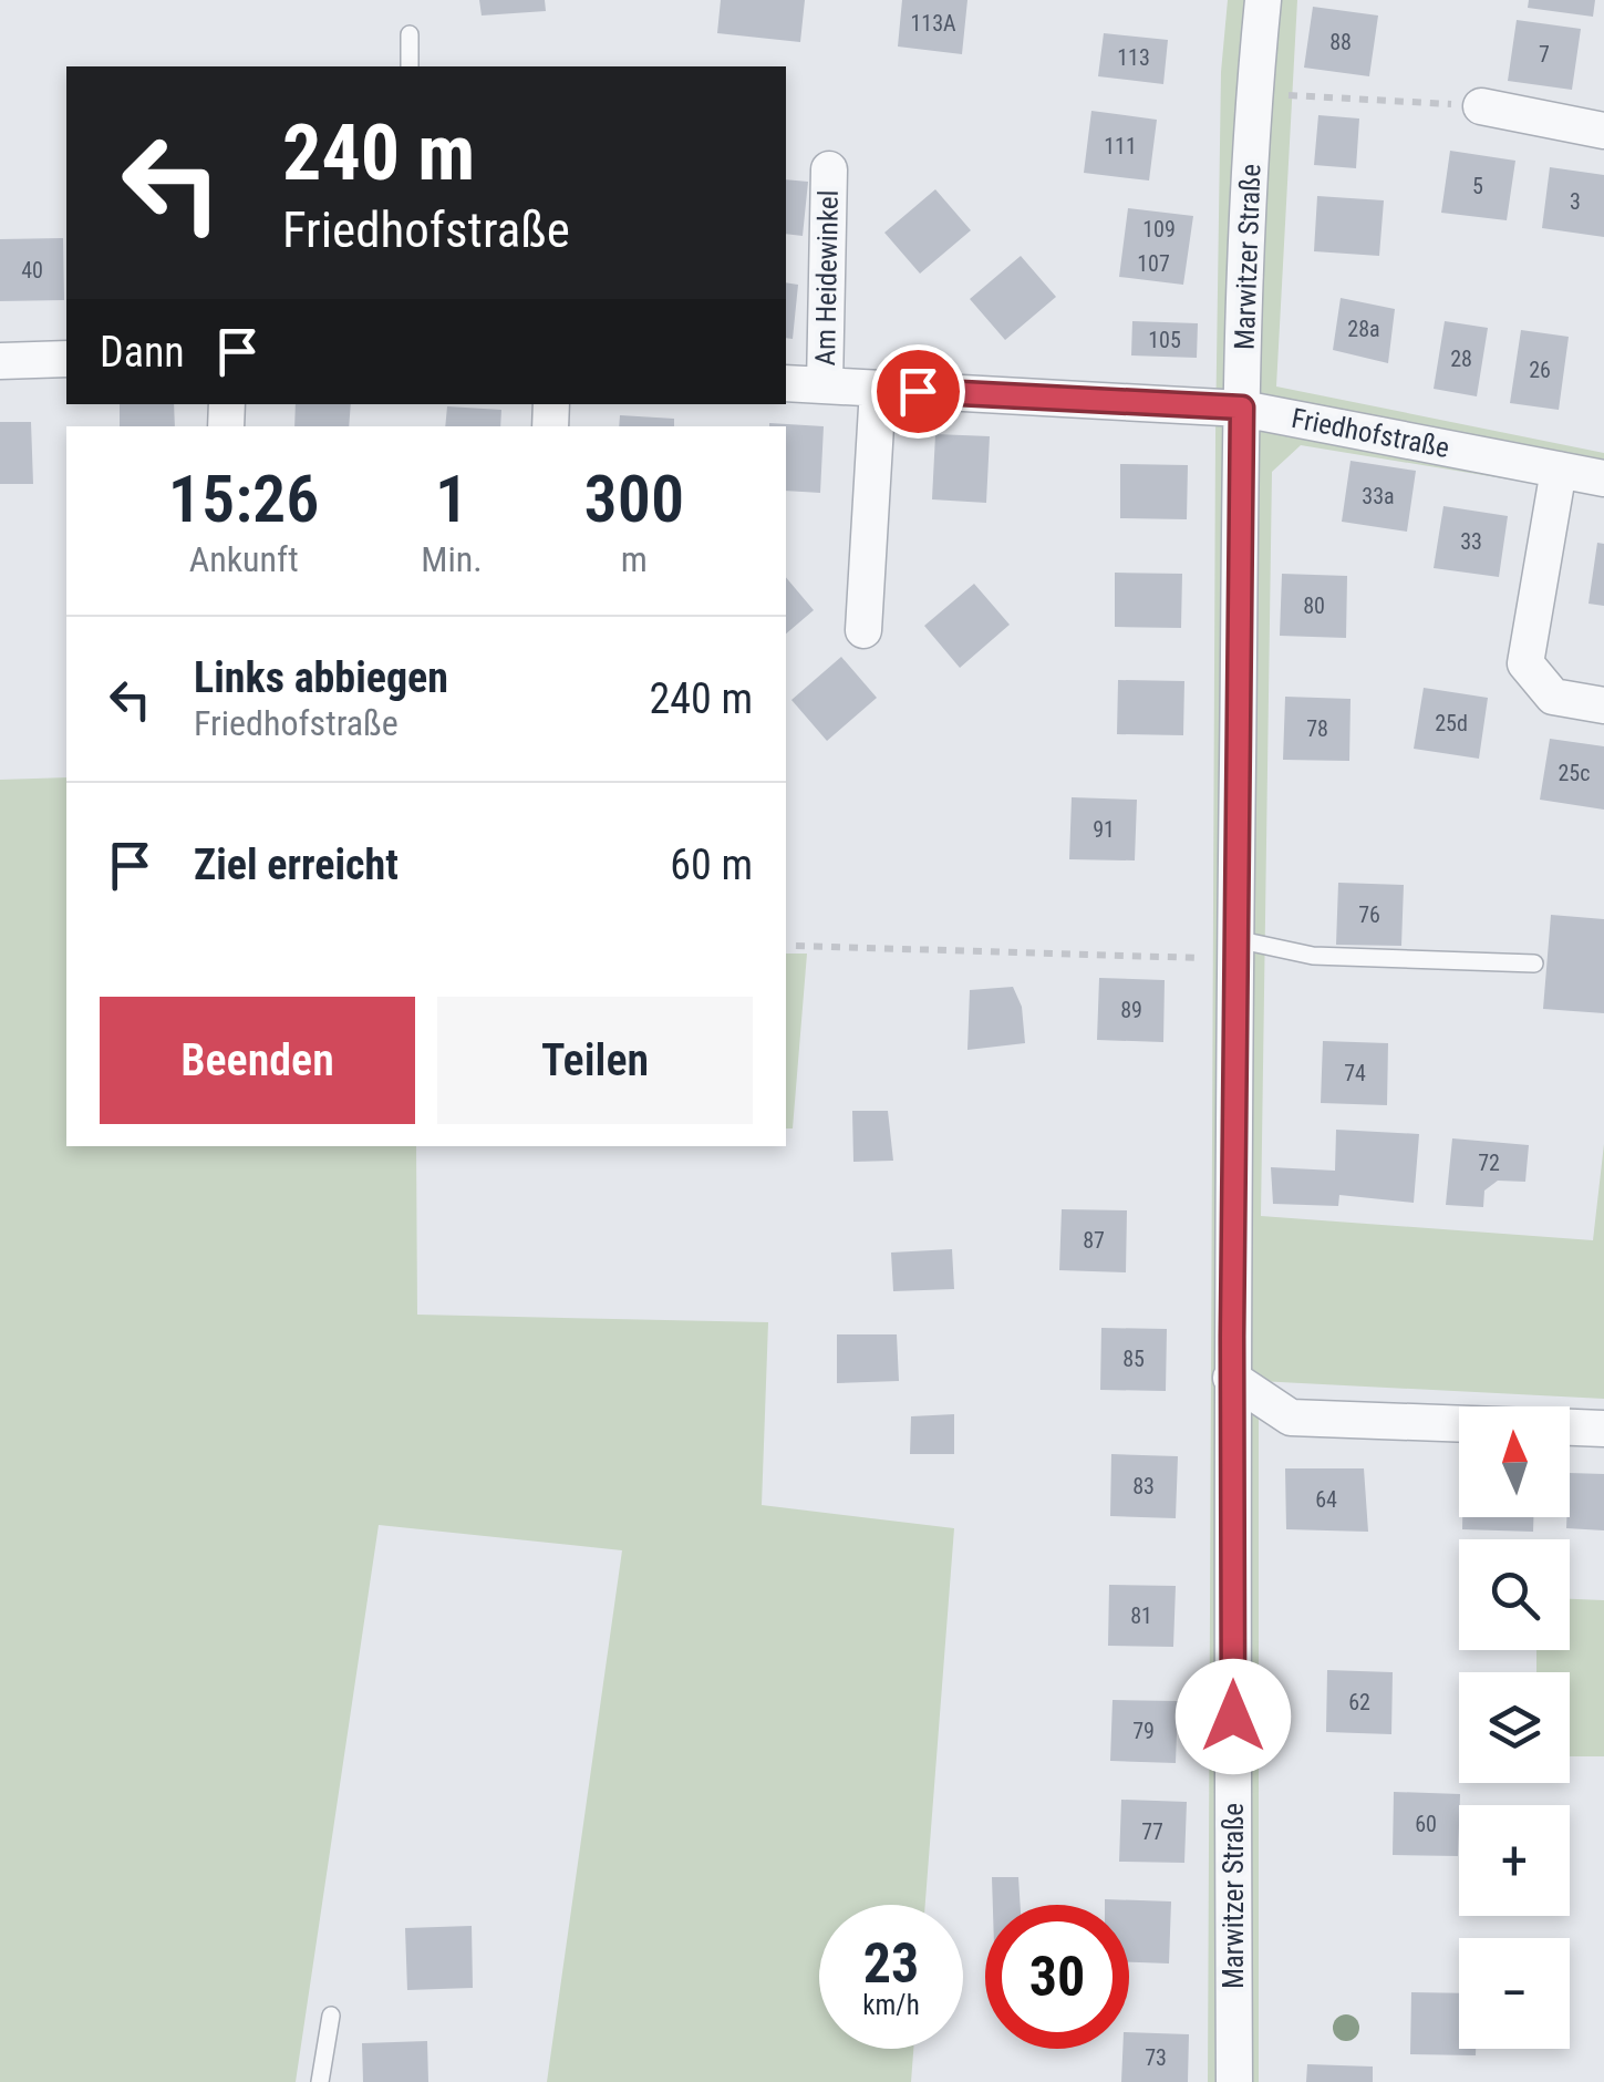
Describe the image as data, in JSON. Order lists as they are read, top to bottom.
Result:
{
  "streets": {
    "street": ["Marwitzer Straße", "Am Heidewinkel", "Friedhofstraße"]
  },
  "crossings": [
    ["Marwitzer Straße", "Friedhofstraße"],
    ["Am Heidewinkel", "Friedhofstraße"]
  ],
  "house_numbers": [
    "113A",
    "88",
    "7",
    "113",
    "111",
    "5",
    "3",
    "109",
    "107",
    "40",
    "28a",
    "105",
    "28",
    "26",
    "33a",
    "33",
    "80",
    "25d",
    "78",
    "25c",
    "91",
    "76",
    "89",
    "74",
    "72",
    "87",
    "85",
    "83",
    "64",
    "81",
    "62",
    "79",
    "60",
    "77",
    "73"
  ],
  "north": "top",
  "page": {
    "turn": ["240 m", "Friedhofstraße"],
    "then": "Dann",
    "eta": [
      "15:26",
      "Ankunft",
      "1",
      "Min.",
      "300",
      "m"
    ],
    "list": [
      {
        "name": "Links abbiegen",
        "note": "Friedhofstraße",
        "value": "240 m"
      },
      {
        "name": "Ziel erreicht",
        "value": "60 m"
      }
    ],
    "buttons": ["Beenden", "Teilen"],
    "map_buttons": ["+", "−"],
    "speed": "23 km/h",
    "limit": "30"
  }
}
